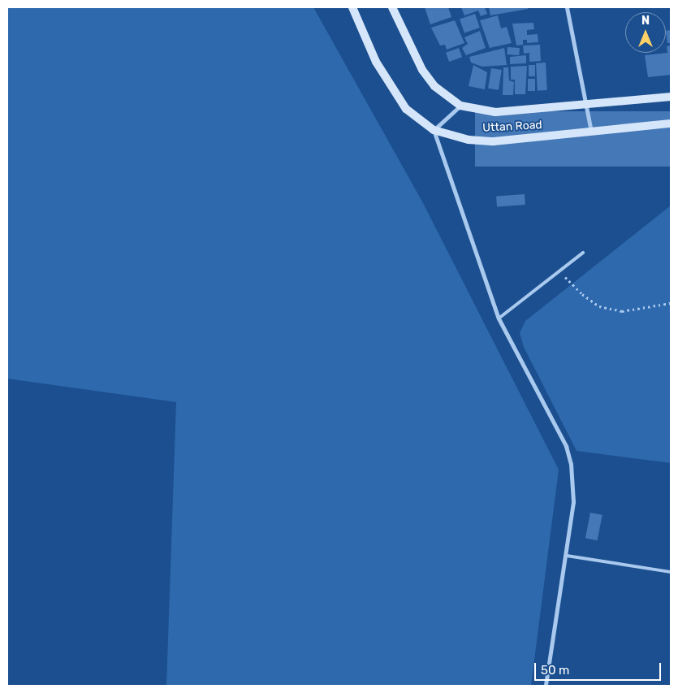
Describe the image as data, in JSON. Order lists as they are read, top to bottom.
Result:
{
  "streets": {
    "main road": ["Uttan Road"]
  },
  "scale_bar": "50 m",
  "north": "top"
}
